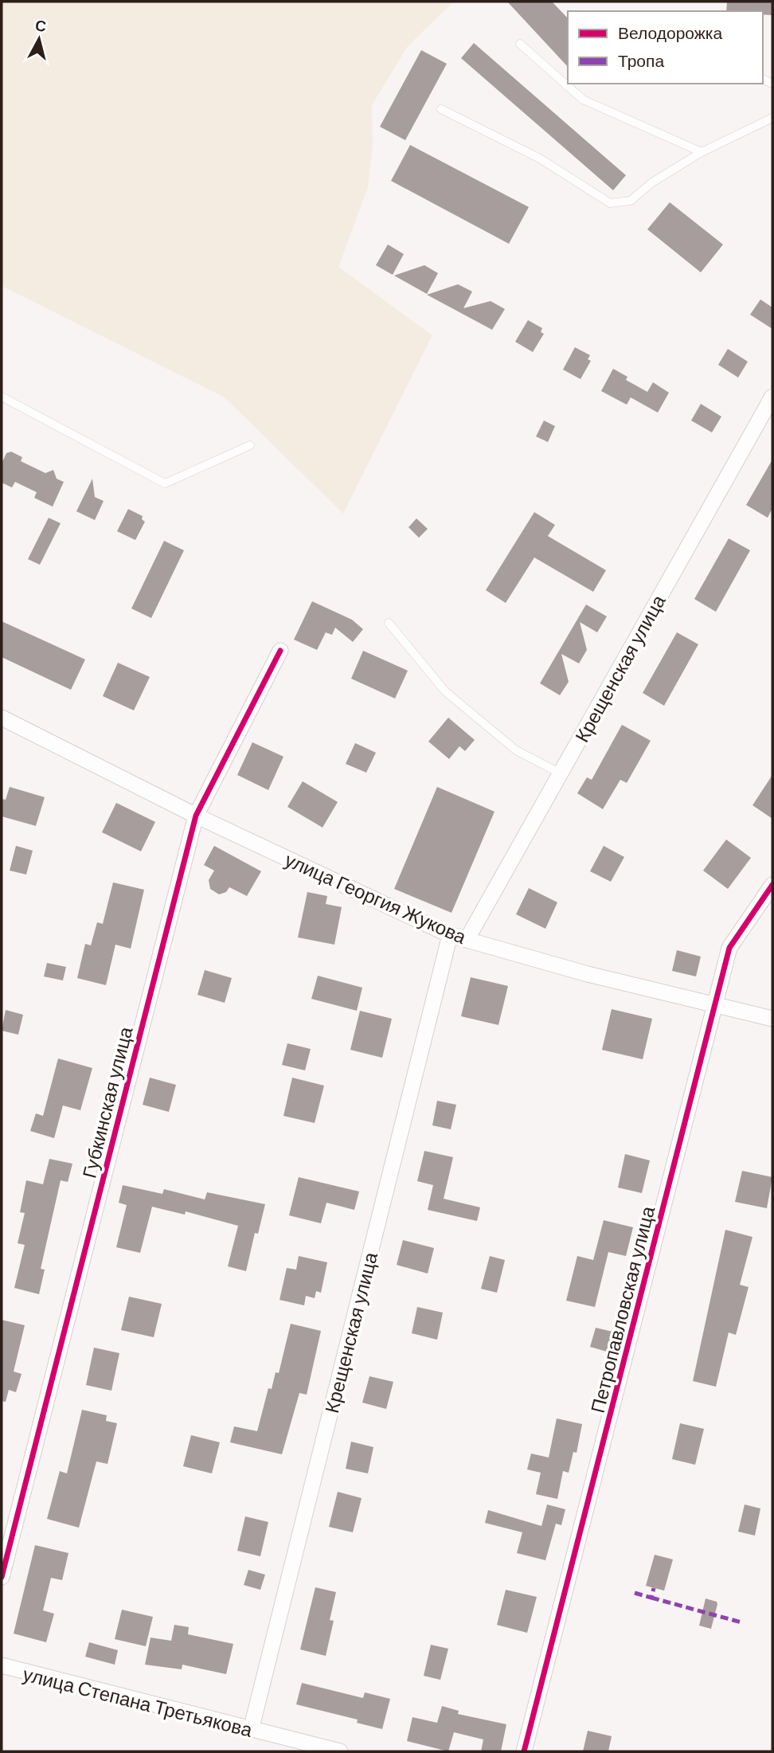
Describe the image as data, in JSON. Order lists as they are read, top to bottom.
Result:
{
  "streets": {
    "street": [
      "Крещенская улица",
      "улица Георгия Жукова",
      "Губкинская улица",
      "Петропавловская улица",
      "улица Степана Третьякова"
    ]
  },
  "crossings": [
    ["Крещенская улица", "улица Георгия Жукова"],
    ["Крещенская улица", "улица Степана Третьякова"],
    ["улица Георгия Жукова", "Губкинская улица"],
    ["улица Георгия Жукова", "Петропавловская улица"]
  ],
  "legend": ["Велодорожка", "Тропа"],
  "north": "top"
}
